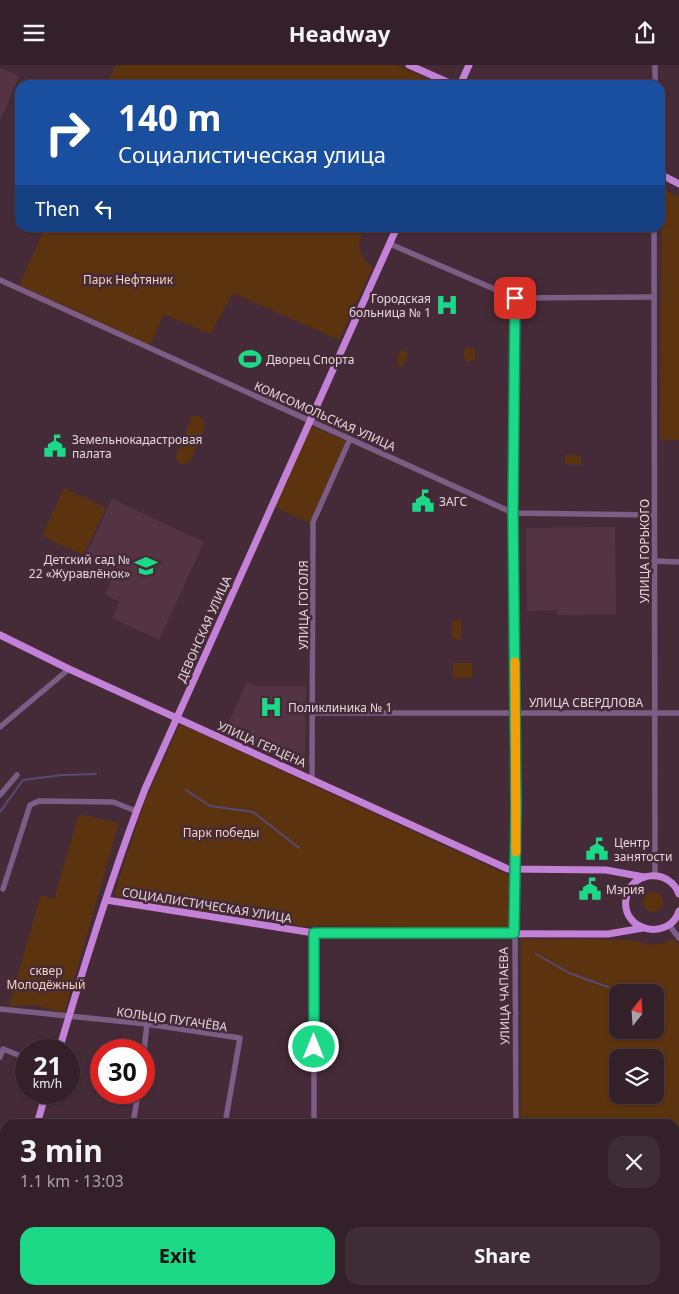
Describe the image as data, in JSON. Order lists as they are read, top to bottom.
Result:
{
  "streets": {
    "main road": [
      "ДЕВОНСКАЯ УЛИЦА",
      "УЛИЦА ГЕРЦЕНА",
      "СОЦИАЛИСТИЧЕСКАЯ УЛИЦА",
      "УЛИЦА ЧАПАЕВА"
    ],
    "street": [
      "КОМСОМОЛЬСКАЯ УЛИЦА",
      "УЛИЦА ГОРЬКОГО",
      "УЛИЦА ГОГОЛЯ",
      "УЛИЦА СВЕРДЛОВА",
      "КОЛЬЦО ПУГАЧЁВА"
    ]
  },
  "crossings": [
    ["КОМСОМОЛЬСКАЯ УЛИЦА", "УЛИЦА ГОРЬКОГО"],
    ["КОМСОМОЛЬСКАЯ УЛИЦА", "УЛИЦА ГОГОЛЯ"],
    ["КОМСОМОЛЬСКАЯ УЛИЦА", "ДЕВОНСКАЯ УЛИЦА"],
    ["КОМСОМОЛЬСКАЯ УЛИЦА", "УЛИЦА ЧАПАЕВА"],
    ["УЛИЦА ГОРЬКОГО", "УЛИЦА СВЕРДЛОВА"],
    ["УЛИЦА ГОГОЛЯ", "УЛИЦА СВЕРДЛОВА"],
    ["УЛИЦА ГОГОЛЯ", "УЛИЦА ГЕРЦЕНА"],
    ["ДЕВОНСКАЯ УЛИЦА", "УЛИЦА ГЕРЦЕНА"],
    ["ДЕВОНСКАЯ УЛИЦА", "СОЦИАЛИСТИЧЕСКАЯ УЛИЦА"],
    ["ДЕВОНСКАЯ УЛИЦА", "КОЛЬЦО ПУГАЧЁВА"],
    ["УЛИЦА СВЕРДЛОВА", "УЛИЦА ЧАПАЕВА"],
    ["УЛИЦА ГЕРЦЕНА", "УЛИЦА ЧАПАЕВА"],
    ["СОЦИАЛИСТИЧЕСКАЯ УЛИЦА", "УЛИЦА ЧАПАЕВА"]
  ],
  "parks": ["Парк Нефтяник", "Парк победы", "сквер Молодёжный"],
  "places": {
    "hospital": ["Городская больница № 1", "Поликлиника № 1"],
    "sports": ["Дворец Спорта"],
    "public building": [
      "Земельнокадастровая палата",
      "ЗАГС",
      "Центр занятости",
      "Мэрия"
    ],
    "school or university": ["Детский сад № 22 «Журавлёнок»"]
  },
  "north": "top",
  "page": {
    "header": "Headway",
    "turn": ["140 m", "Социалистическая улица"],
    "then": "Then",
    "speed": "21 km/h",
    "limit": "30",
    "heading": ["3 min", "1.1 km · 13:03"],
    "buttons": ["Exit", "Share"]
  }
}
